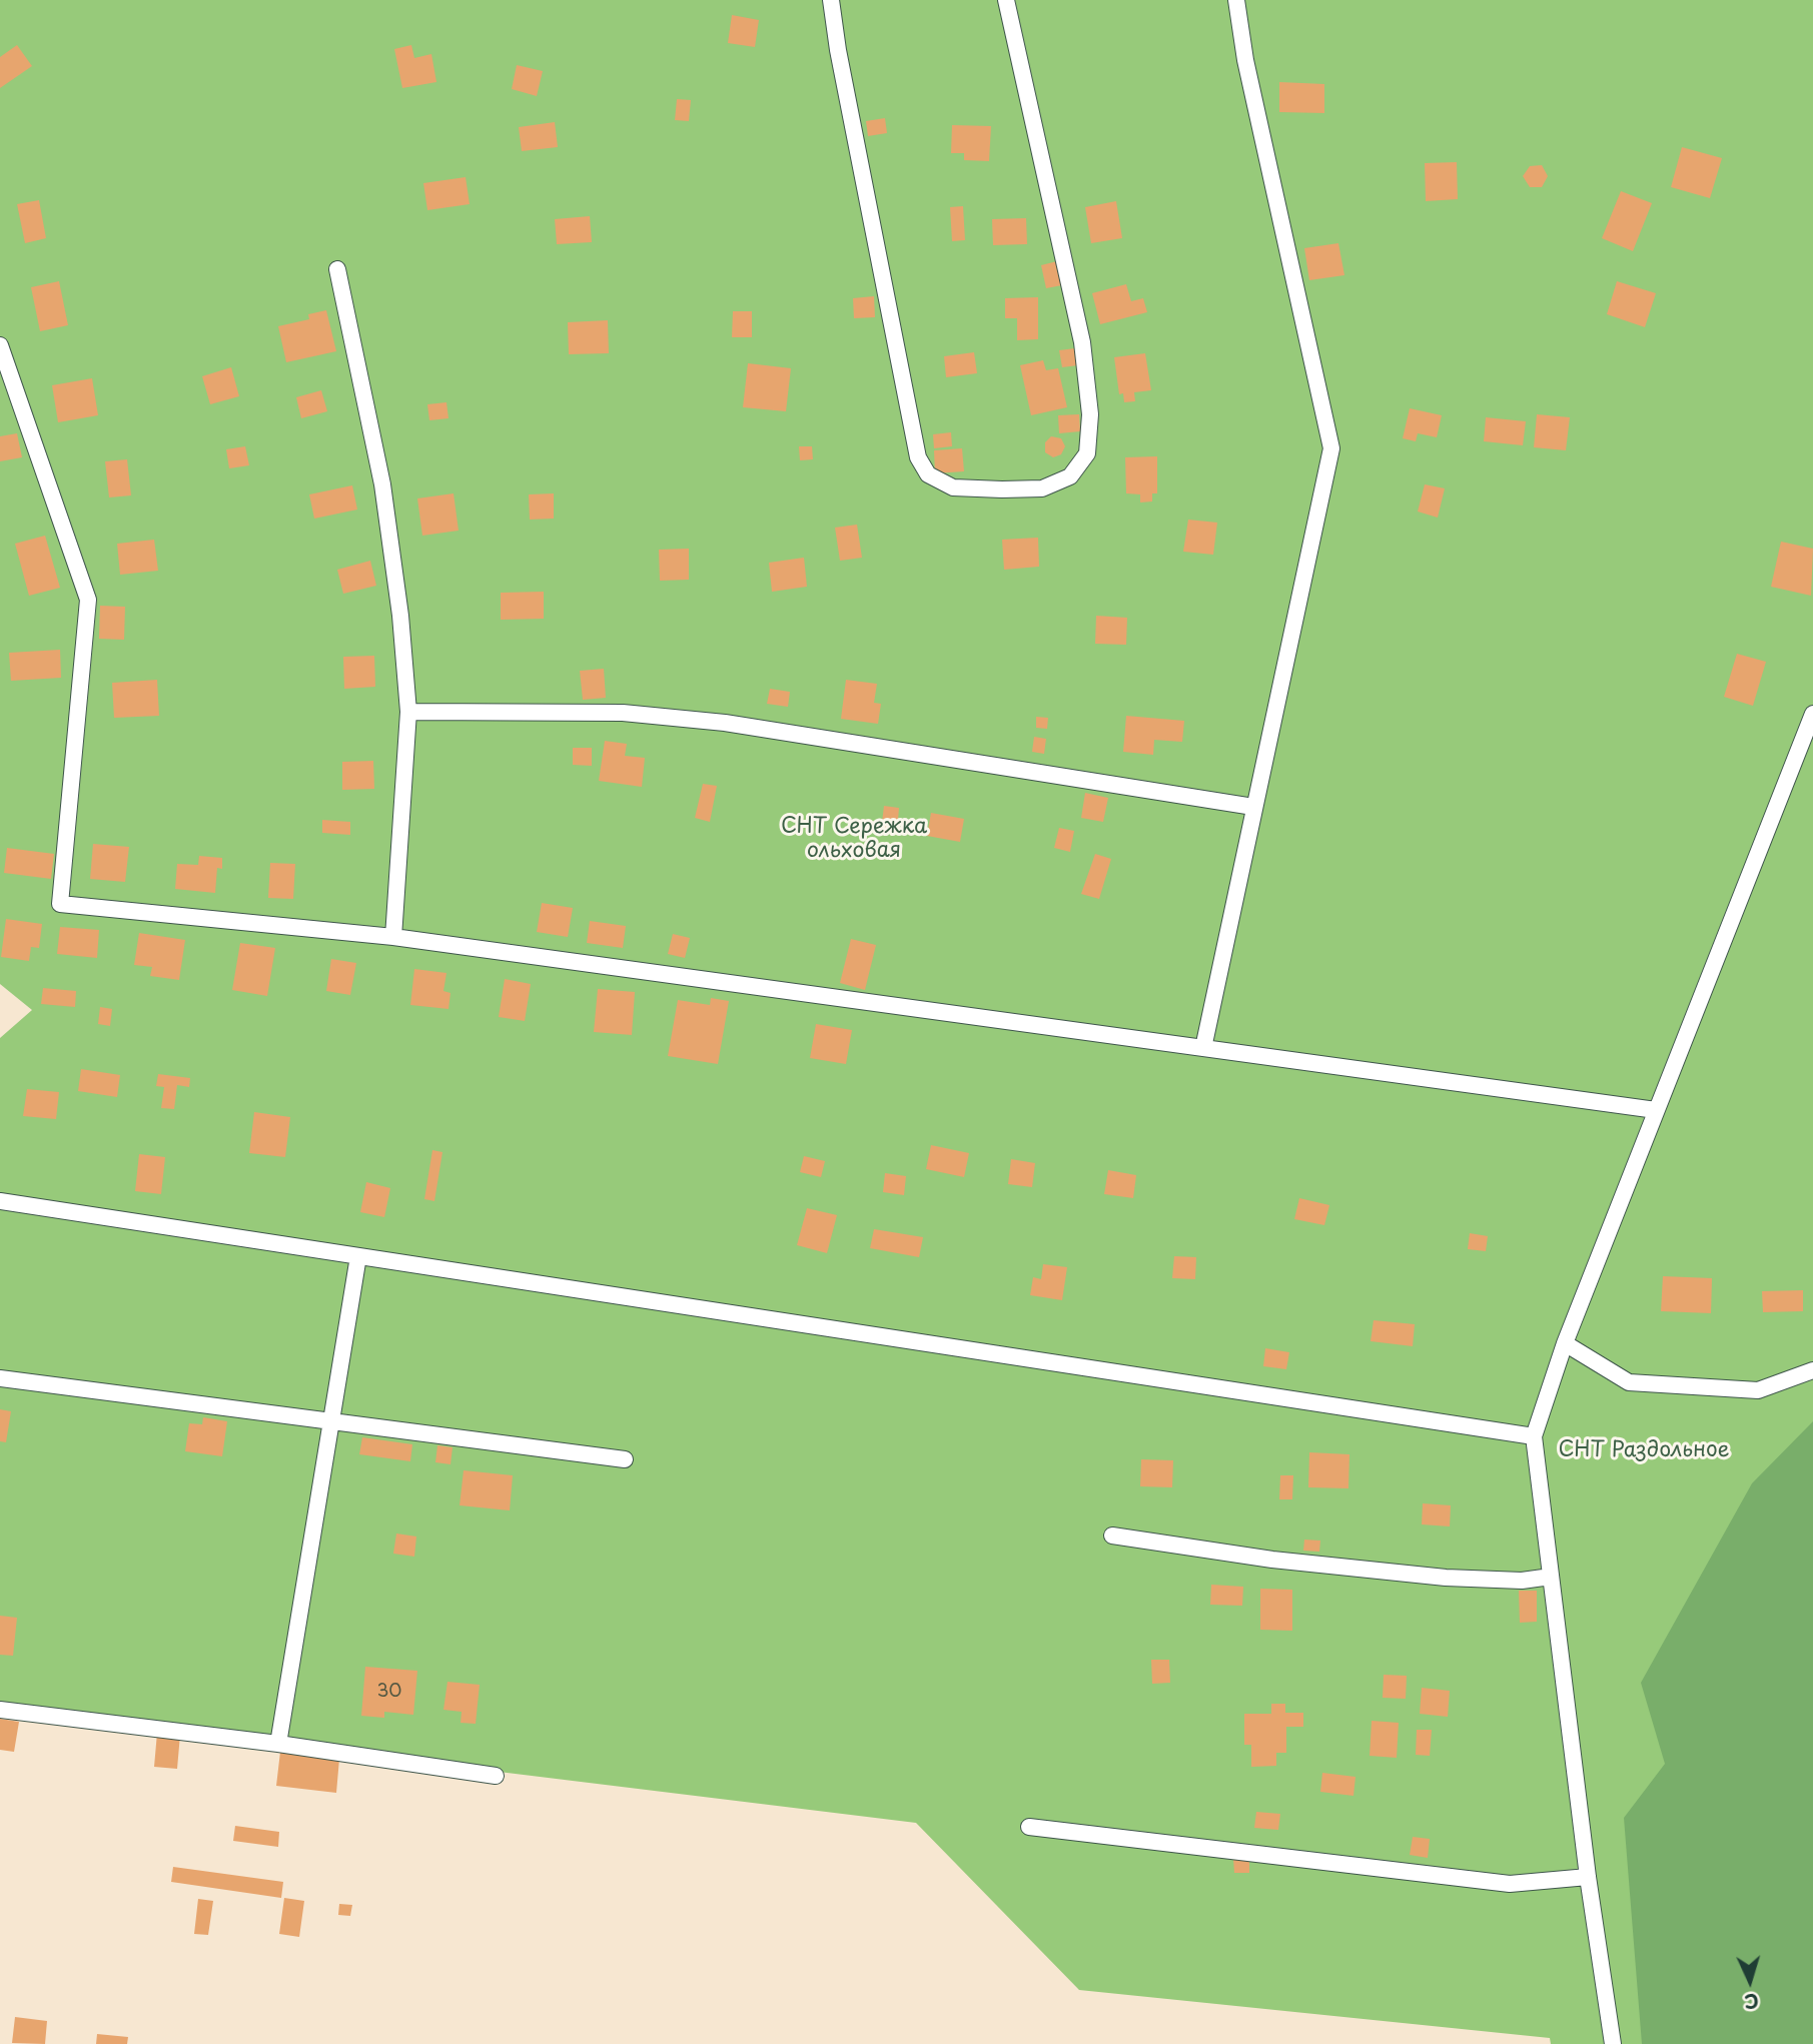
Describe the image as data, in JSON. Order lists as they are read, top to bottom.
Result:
{
  "parks": ["СНТ Сережка ольховая", "СНТ Раздольное"],
  "house_numbers": ["30"],
  "north": "bottom"
}
